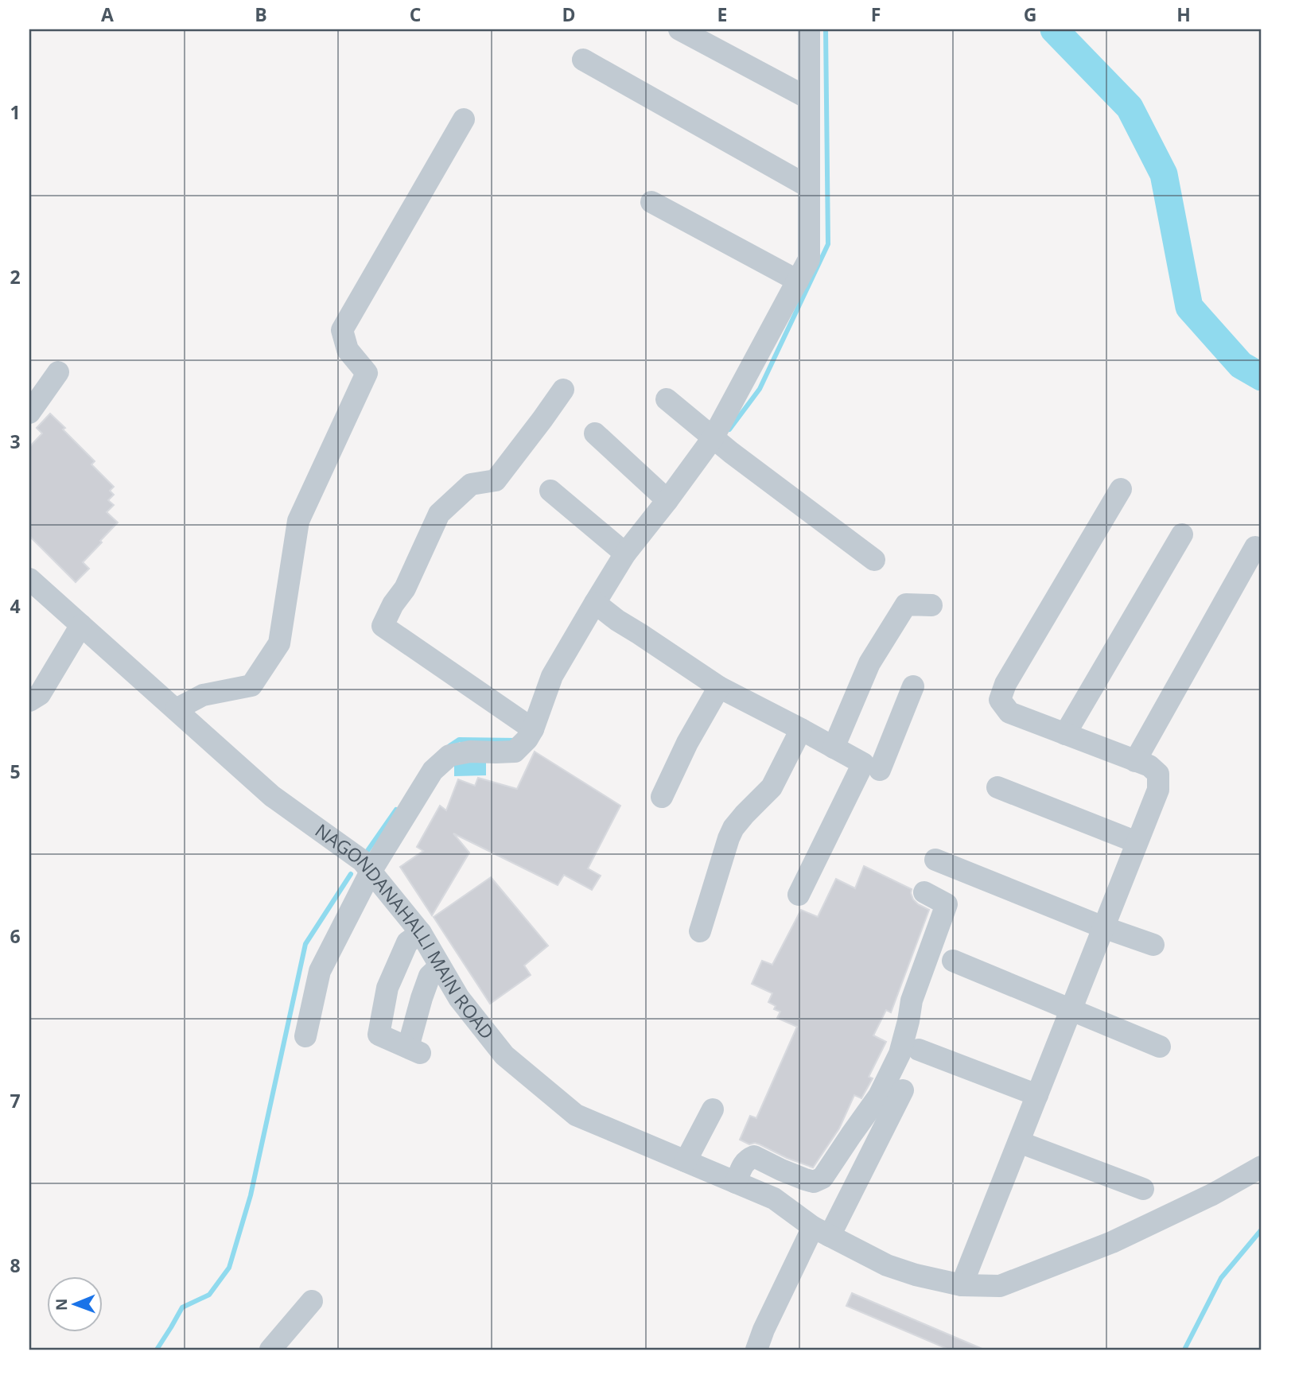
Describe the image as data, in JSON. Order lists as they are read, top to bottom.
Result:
{
  "streets": {
    "street": ["NAGONDANAHALLI MAIN ROAD"]
  },
  "north": "left",
  "grid": {
    "columns": [
      "A",
      "B",
      "C",
      "D",
      "E",
      "F",
      "G",
      "H"
    ],
    "rows": [
      "1",
      "2",
      "3",
      "4",
      "5",
      "6",
      "7",
      "8"
    ]
  }
}
